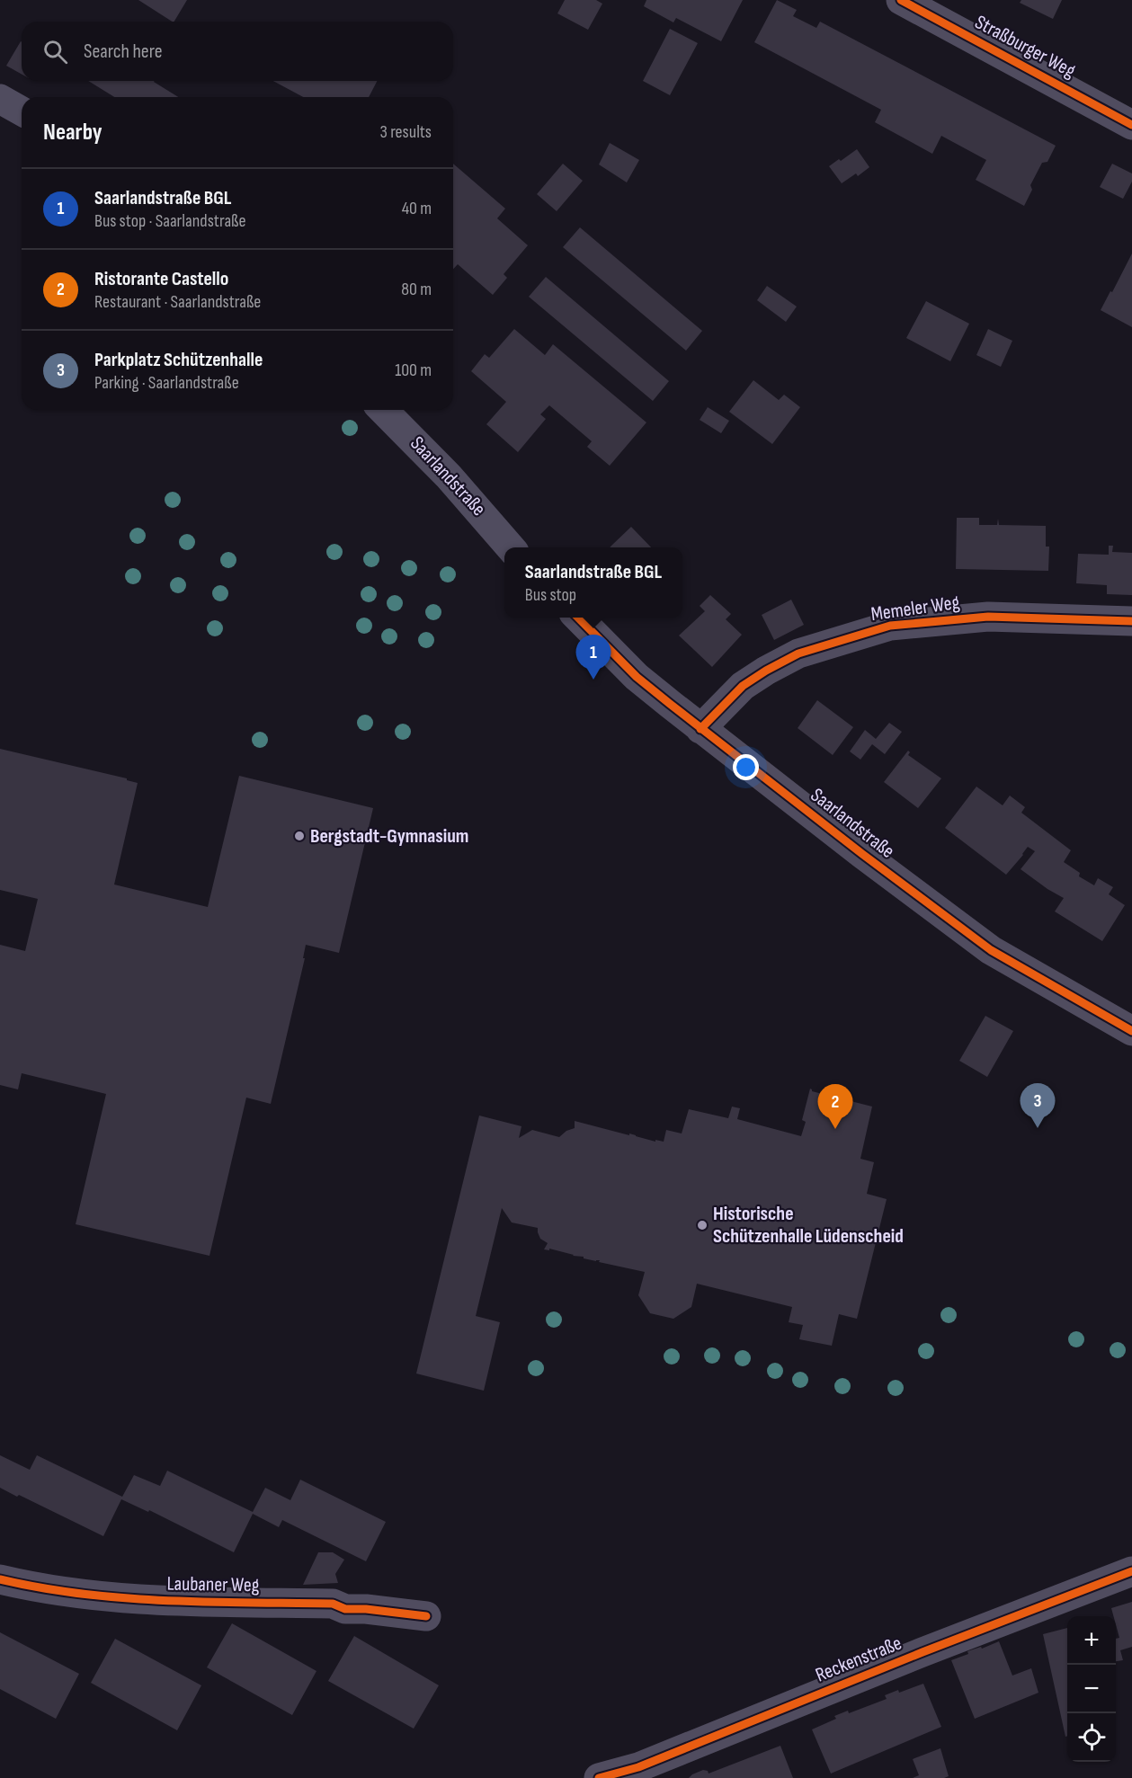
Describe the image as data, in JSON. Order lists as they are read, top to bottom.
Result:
{
  "streets": {
    "street": [
      "Straßburger Weg",
      "Saarlandstraße",
      "Memeler Weg",
      "Laubaner Weg",
      "Reckenstraße"
    ]
  },
  "crossings": [
    ["Saarlandstraße", "Memeler Weg"]
  ],
  "places": ["Bergstadt-Gymnasium", "Historische Schützenhalle Lüdenscheid"],
  "page": {
    "search": "Search here",
    "heading": ["Nearby", "3 results"],
    "list": [
      {
        "mark": "1",
        "name": "Saarlandstraße BGL",
        "note": "Bus stop · Saarlandstraße",
        "value": "40 m"
      },
      {
        "mark": "2",
        "name": "Ristorante Castello",
        "note": "Restaurant · Saarlandstraße",
        "value": "80 m"
      },
      {
        "mark": "3",
        "name": "Parkplatz Schützenhalle",
        "note": "Parking · Saarlandstraße",
        "value": "100 m"
      }
    ],
    "popup": ["Saarlandstraße BGL", "Bus stop"],
    "pins": ["1", "3", "2"],
    "map_buttons": ["+", "−"]
  }
}
